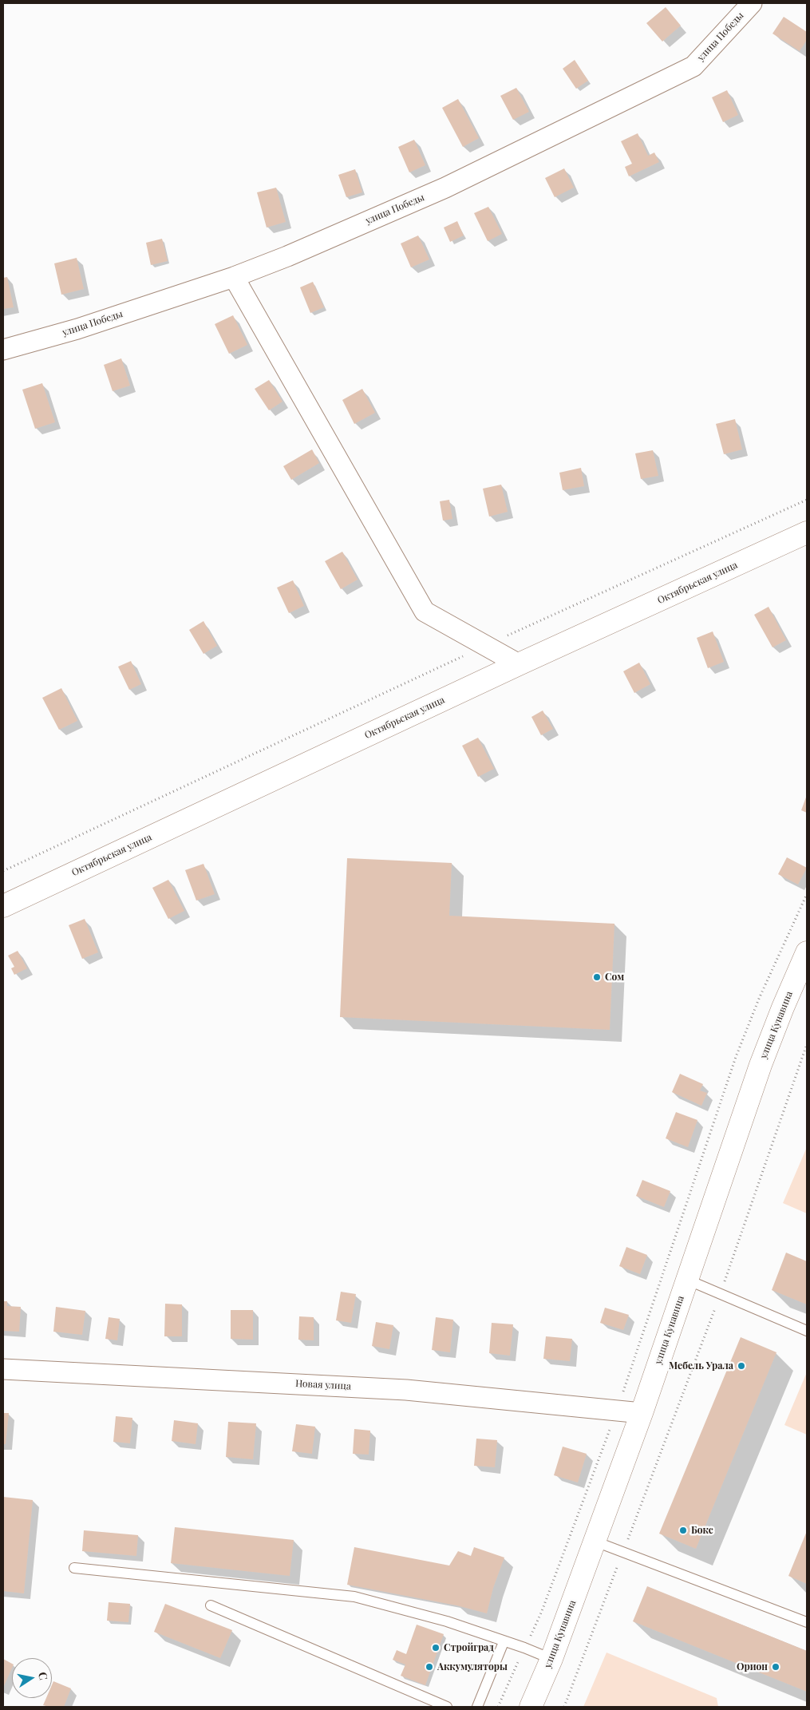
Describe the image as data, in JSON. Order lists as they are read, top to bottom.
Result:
{
  "streets": {
    "main road": ["Октябрьская улица", "улица Кунавина"],
    "street": ["улица Победы", "Новая улица"]
  },
  "crossings": [
    ["улица Кунавина", "Новая улица"]
  ],
  "places": [
    "Сом",
    "Мебель Урала",
    "Бокс",
    "Стройград",
    "Аккумуляторы",
    "Орион"
  ],
  "north": "right"
}
